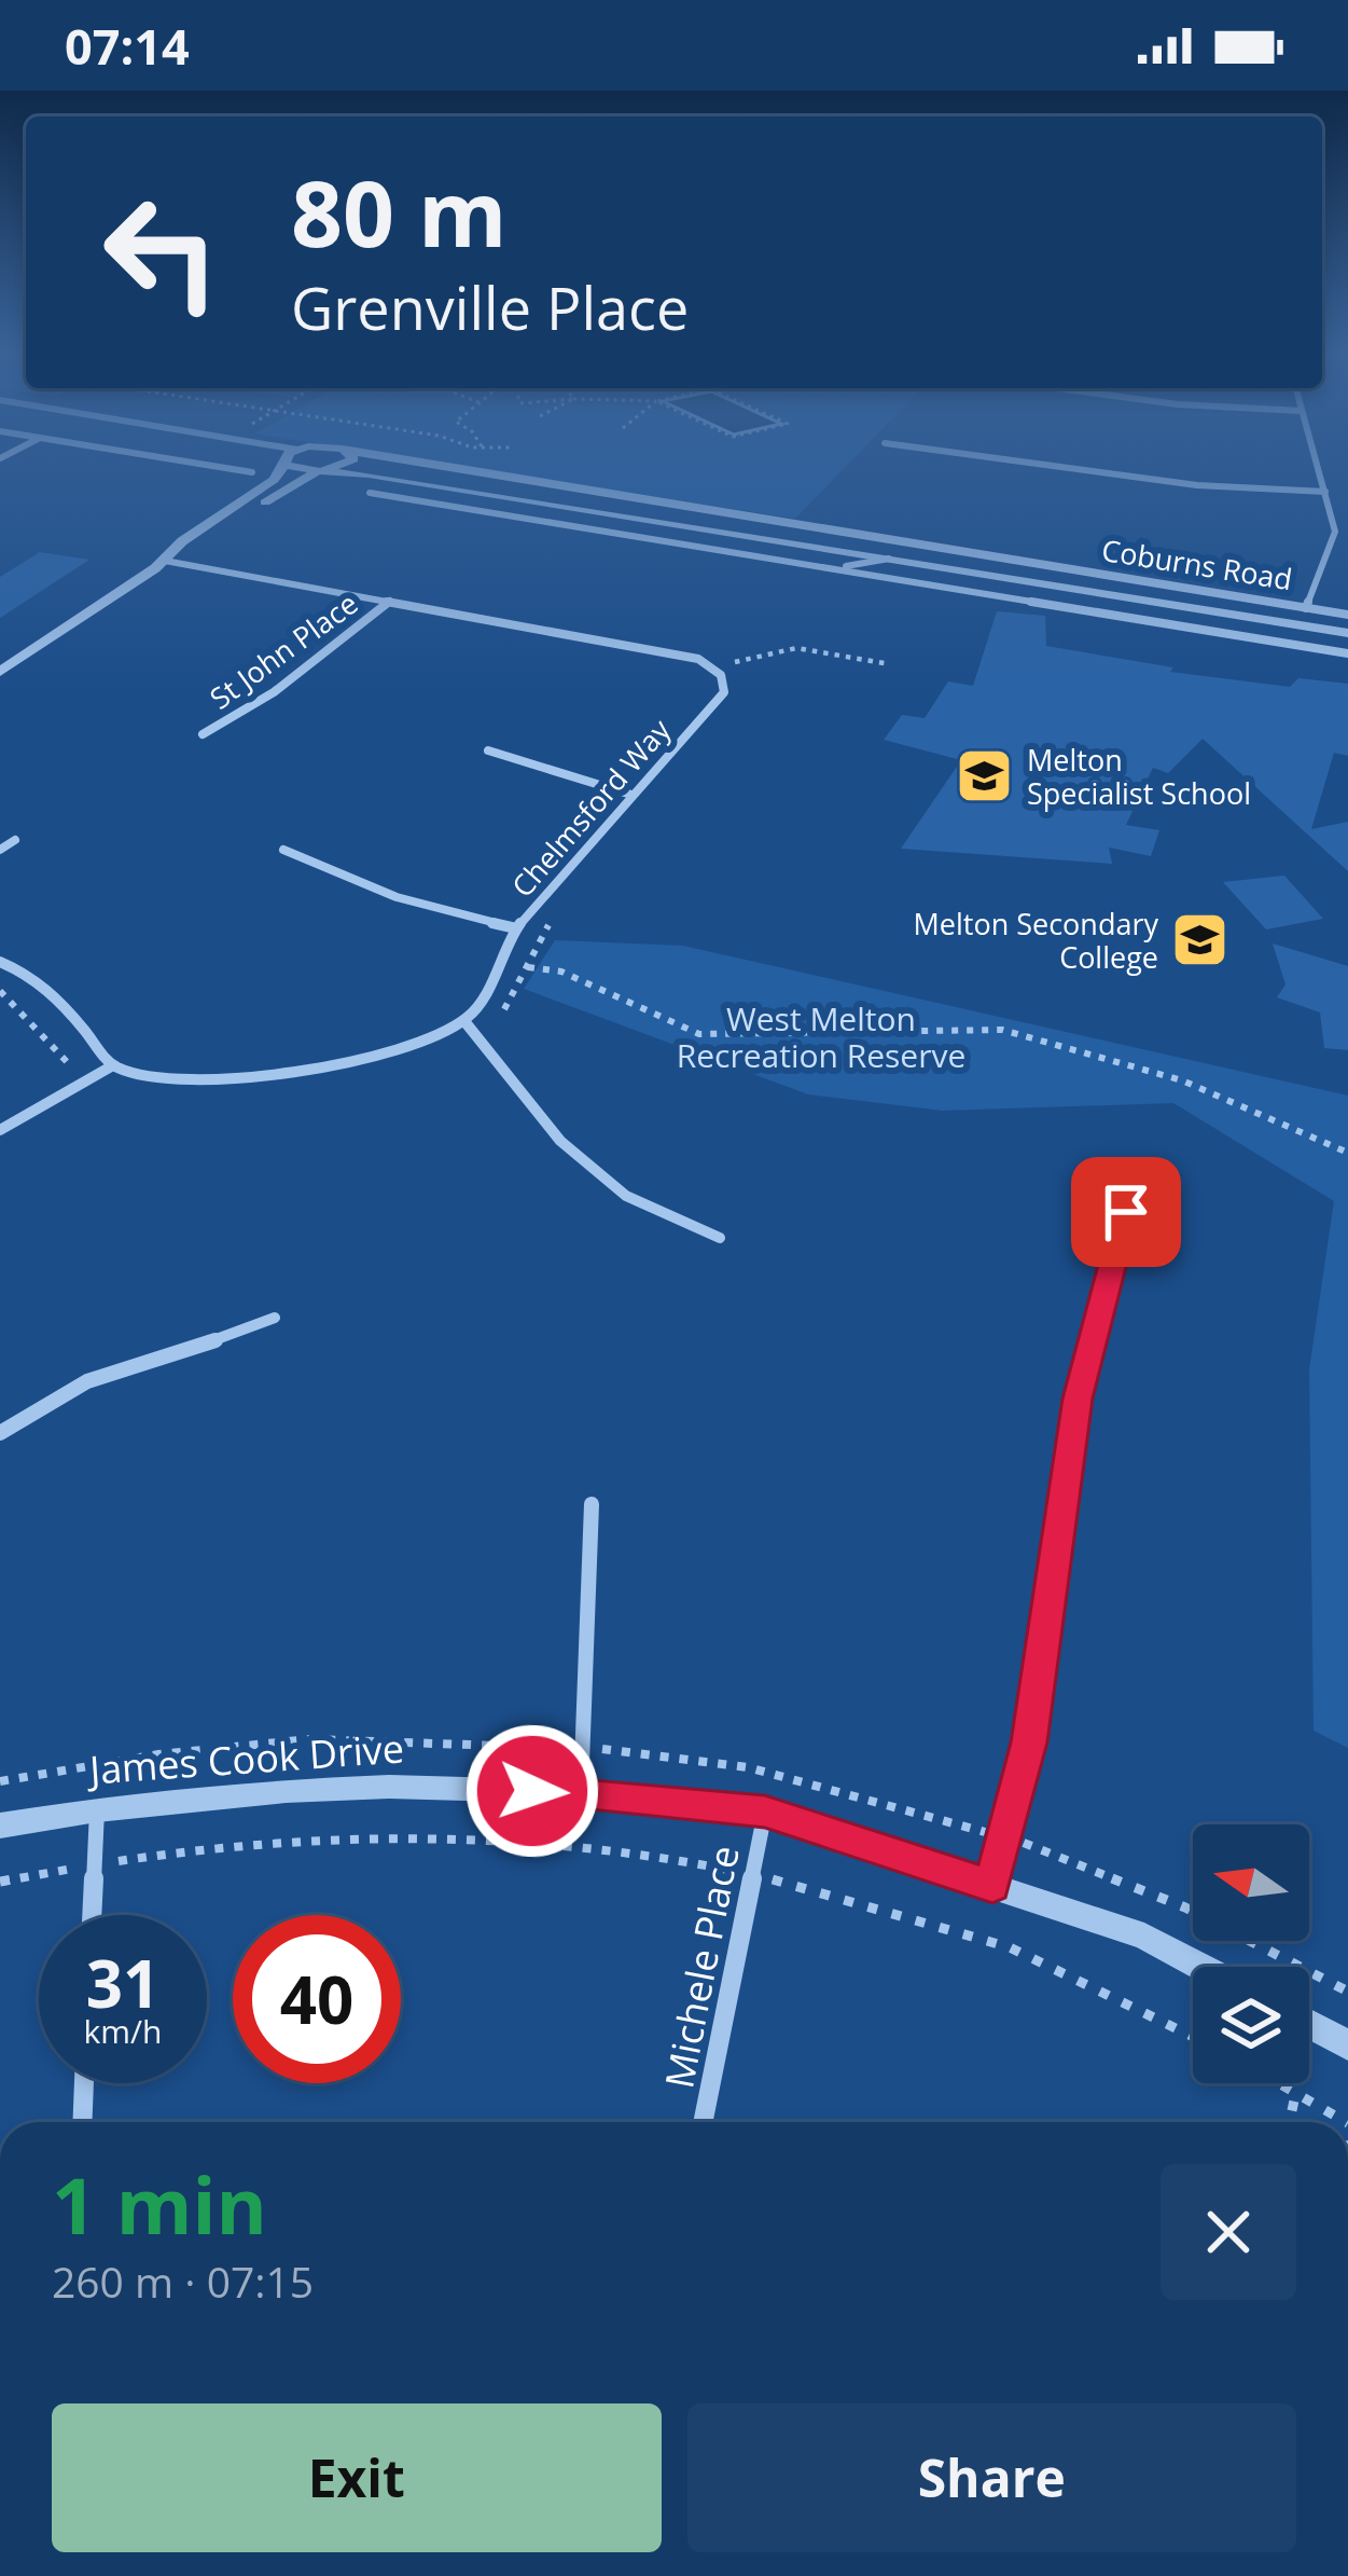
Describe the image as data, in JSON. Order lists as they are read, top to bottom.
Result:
{
  "streets": {
    "street": [
      "Coburns Road",
      "St John Place",
      "Chelmsford Way",
      "James Cook Drive",
      "Michele Place"
    ]
  },
  "crossings": [
    ["St John Place", "Chelmsford Way"],
    ["James Cook Drive", "Michele Place"]
  ],
  "parks": ["West Melton Recreation Reserve"],
  "places": {
    "school or university": ["Melton Specialist School", "Melton Secondary College"]
  },
  "north": "left",
  "page": {
    "status": "07:14",
    "turn": ["80 m", "Grenville Place"],
    "speed": "31 km/h",
    "limit": "40",
    "heading": ["1 min", "260 m · 07:15"],
    "buttons": ["Exit", "Share"]
  }
}
